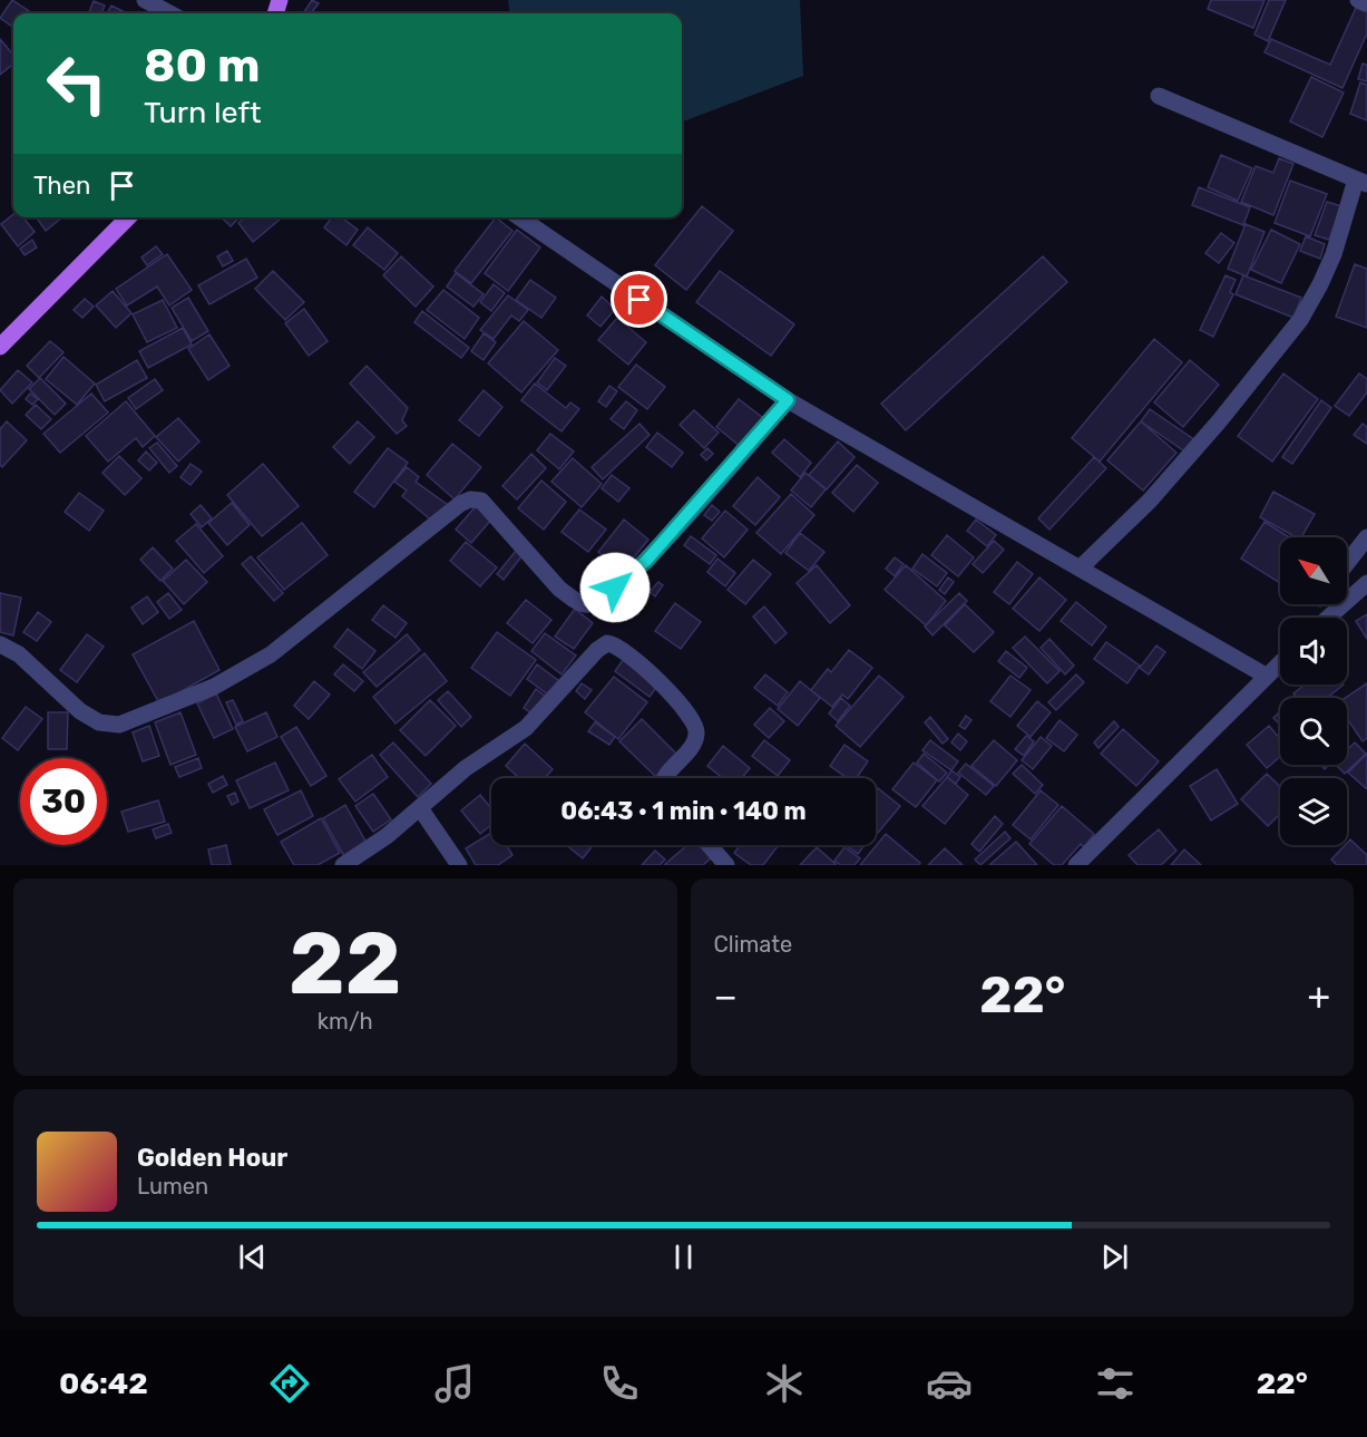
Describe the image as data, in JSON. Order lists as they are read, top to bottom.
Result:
{
  "north": "top left",
  "page": {
    "turn": ["80 m", "Turn left"],
    "then": "Then",
    "limit": "30",
    "trip": "06:43 · 1 min · 140 m",
    "tile": [
      ["22", "km/h"],
      "Climate"
    ],
    "heat": ["−", "22°", "+"],
    "song": ["Golden Hour", "Lumen"],
    "tabs": ["06:42", "22°"]
  }
}
